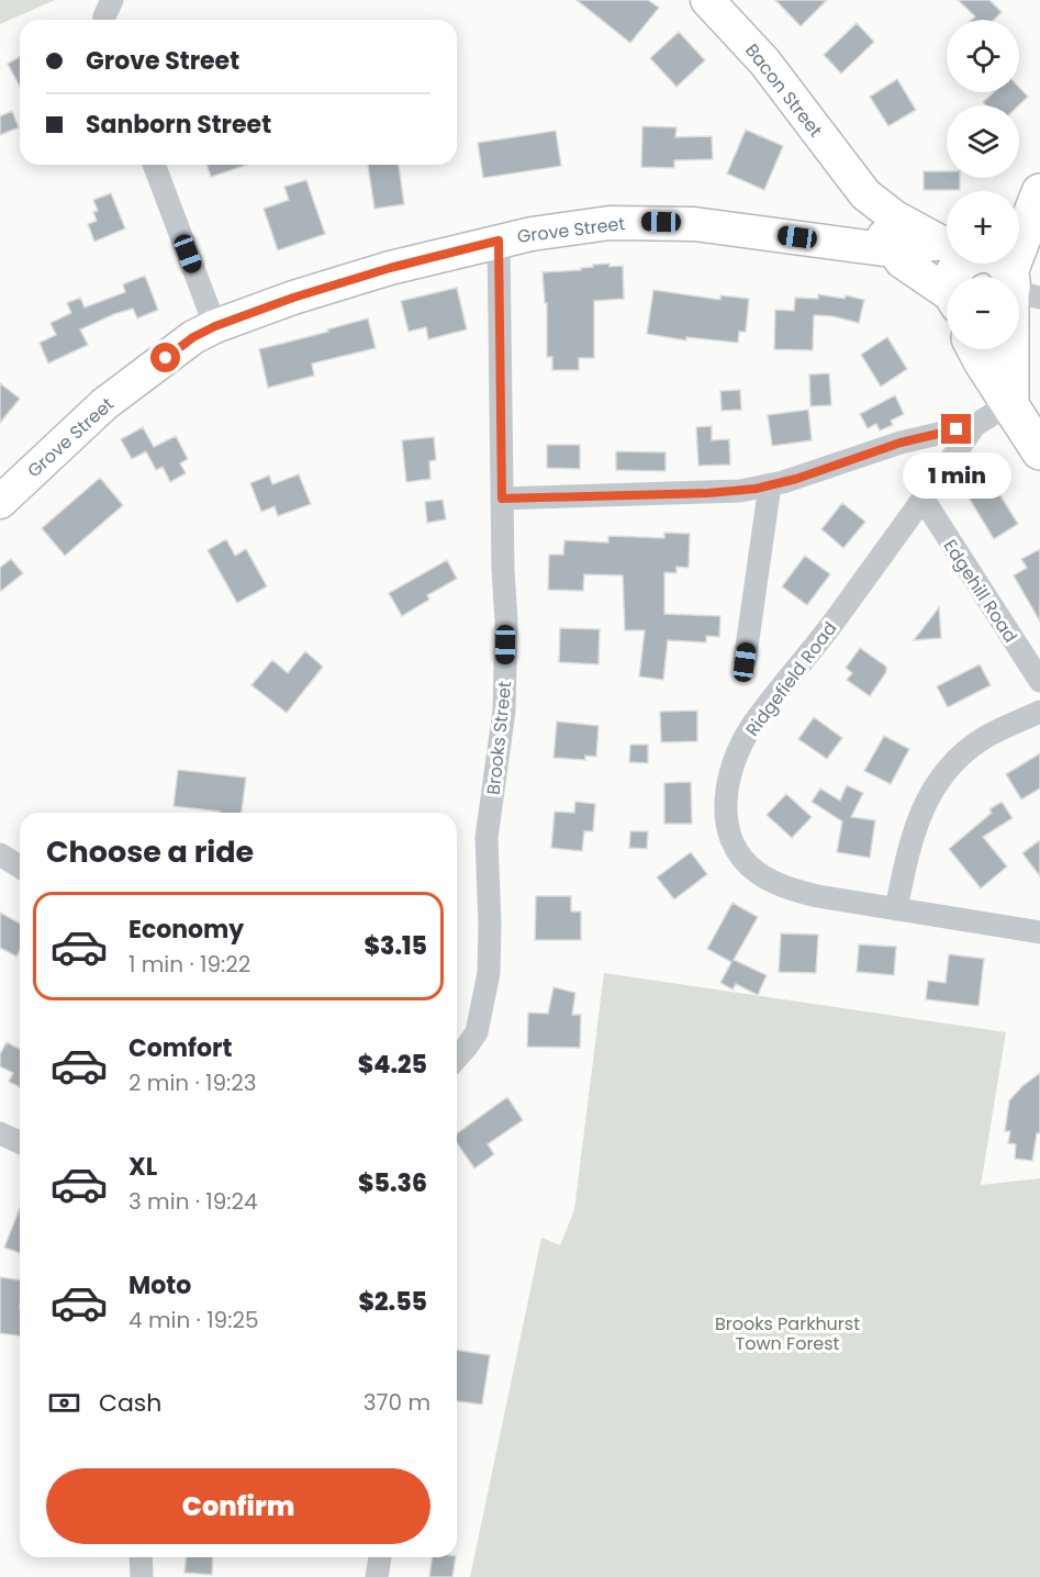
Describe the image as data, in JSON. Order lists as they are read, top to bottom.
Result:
{
  "streets": {
    "street": [
      "Bacon Street",
      "Grove Street",
      "Edgehill Road",
      "Ridgefield Road",
      "Brooks Street"
    ]
  },
  "crossings": [
    ["Bacon Street", "Grove Street"],
    ["Grove Street", "Brooks Street"],
    ["Edgehill Road", "Ridgefield Road"]
  ],
  "parks": ["Brooks Parkhurst Town Forest"],
  "page": {
    "map_buttons": ["+", "−"],
    "banner": ["Grove Street", "Sanborn Street"],
    "bubble": "1 min",
    "heading": "Choose a ride",
    "list": [
      {
        "name": "Economy",
        "note": "1 min · 19:22",
        "value": "$3.15"
      },
      {
        "name": "Comfort",
        "note": "2 min · 19:23",
        "value": "$4.25"
      },
      {
        "name": "XL",
        "note": "3 min · 19:24",
        "value": "$5.36"
      },
      {
        "name": "Moto",
        "note": "4 min · 19:25",
        "value": "$2.55"
      }
    ],
    "pay": ["Cash", "370 m"],
    "buttons": "Confirm"
  }
}
